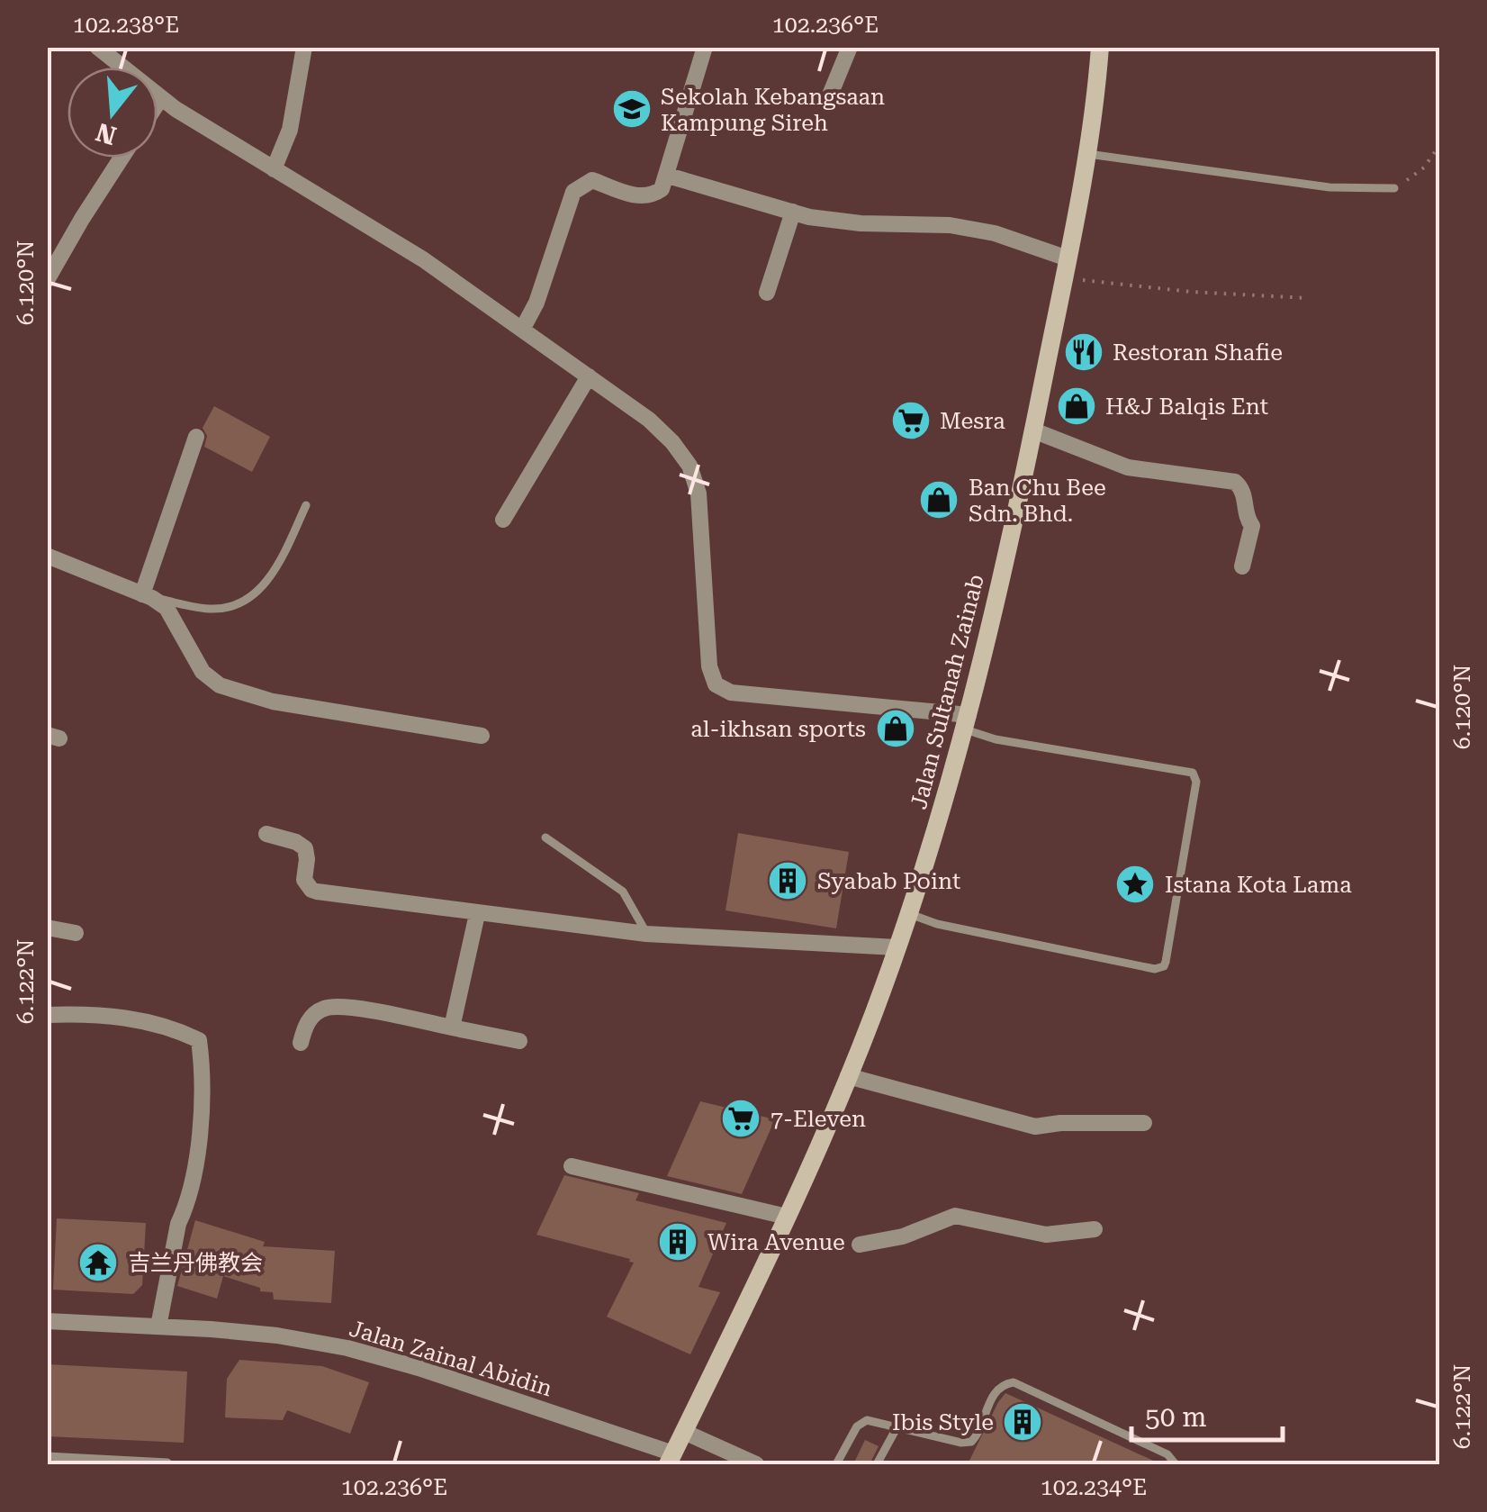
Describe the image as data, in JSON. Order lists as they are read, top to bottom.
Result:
{
  "streets": {
    "main road": ["Jalan Sultanah Zainab"],
    "street": ["Jalan Zainal Abidin"]
  },
  "crossings": [
    ["Jalan Sultanah Zainab", "Jalan Zainal Abidin"]
  ],
  "places": {
    "school or university": ["Sekolah Kebangsaan Kampung Sireh"],
    "restaurant": ["Restoran Shafie"],
    "shop": ["H&J Balqis Ent", "Ban Chu Bee Sdn. Bhd.", "al-ikhsan sports"],
    "supermarket": ["Mesra", "7-Eleven"],
    "building": ["Syabab Point", "Wira Avenue", "Ibis Style"],
    "place": ["Istana Kota Lama"],
    "temple": ["吉兰丹佛教会"]
  },
  "scale_bar": "50 m",
  "north": "bottom",
  "coordinates": [
    "102.238°E",
    "102.236°E",
    "6.120°N",
    "6.122°N",
    "102.234°E"
  ]
}
